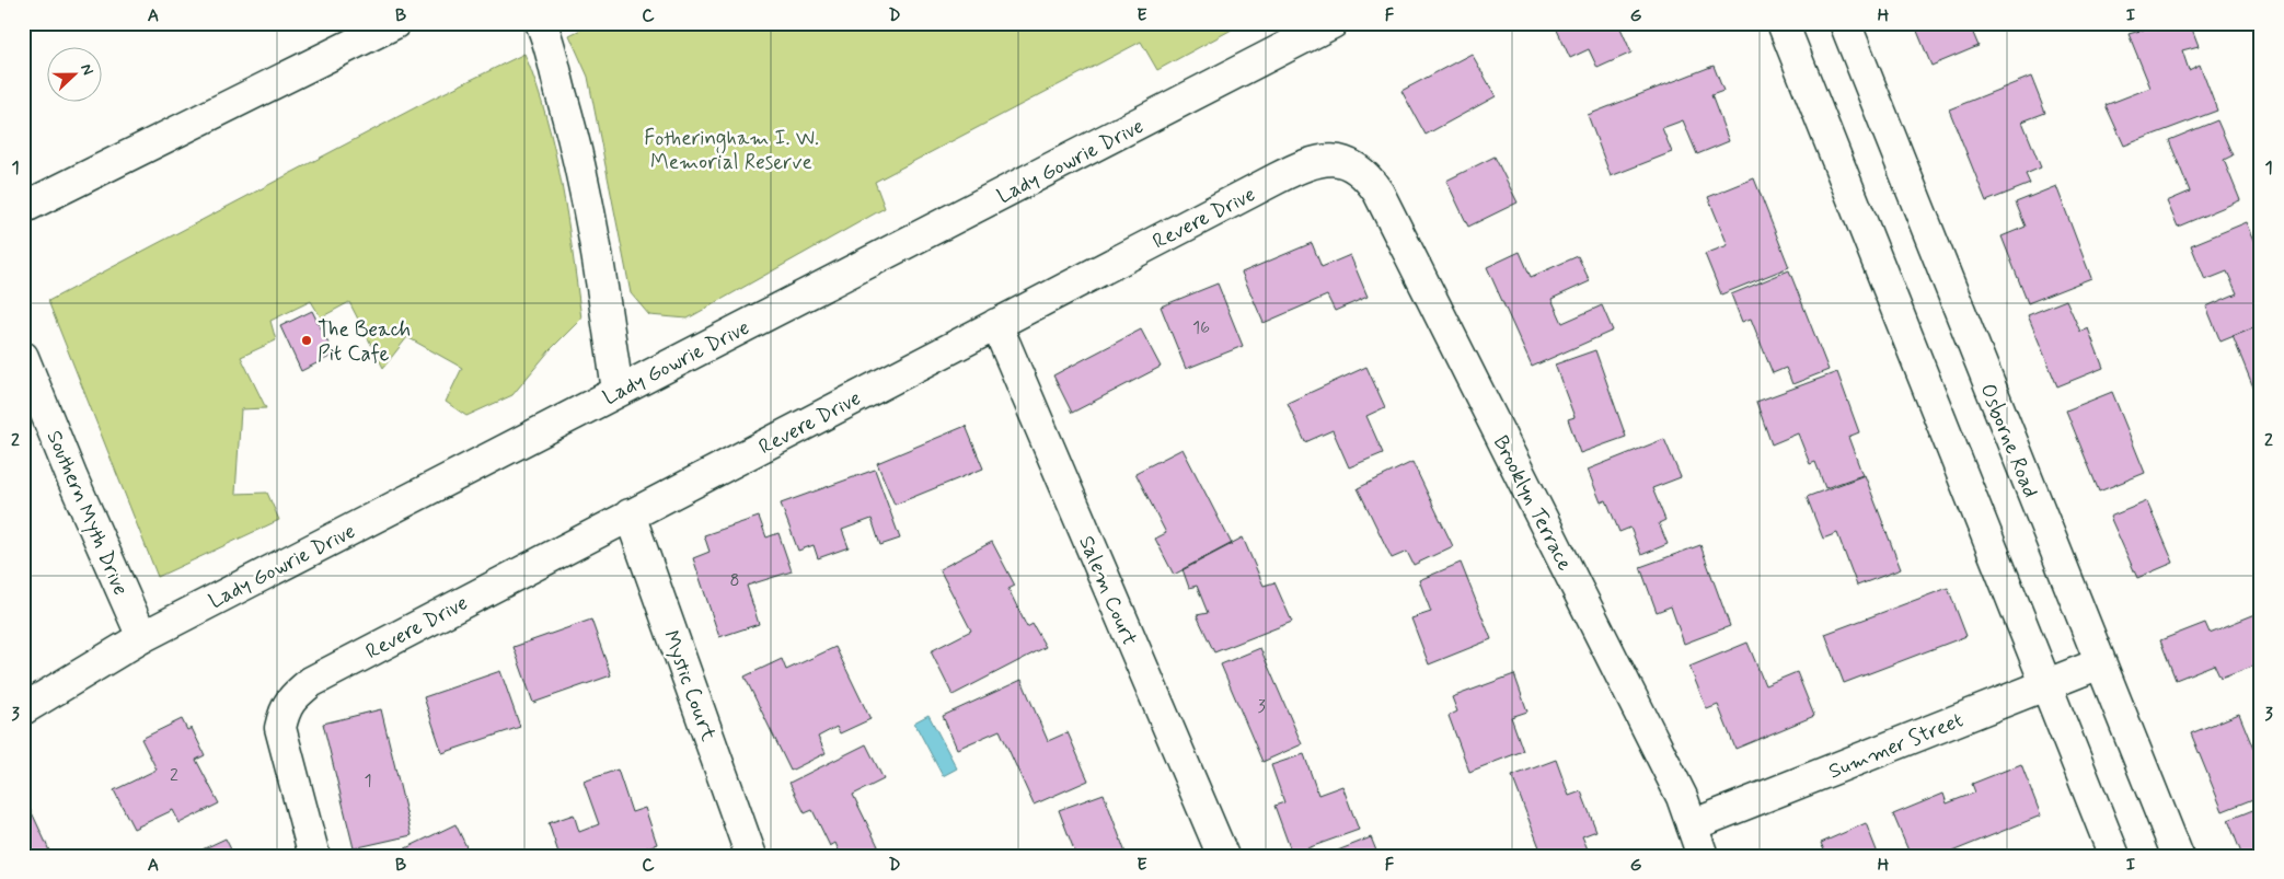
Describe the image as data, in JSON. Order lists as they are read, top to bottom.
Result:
{
  "streets": {
    "street": [
      "Lady Gowrie Drive",
      "Revere Drive",
      "Osborne Road",
      "Brooklyn Terrace",
      "Southern Myth Drive",
      "Salem Court",
      "Mystic Court",
      "Summer Street"
    ]
  },
  "crossings": [
    ["Lady Gowrie Drive", "Southern Myth Drive"],
    ["Revere Drive", "Brooklyn Terrace"],
    ["Revere Drive", "Salem Court"],
    ["Revere Drive", "Mystic Court"],
    ["Osborne Road", "Summer Street"],
    ["Brooklyn Terrace", "Summer Street"]
  ],
  "parks": ["Fotheringham I. W. Memorial Reserve"],
  "places": ["The Beach Pit Cafe"],
  "house_numbers": [
    "16",
    "8",
    "3",
    "2",
    "1"
  ],
  "north": "right",
  "grid": {
    "columns": [
      "A",
      "B",
      "C",
      "D",
      "E",
      "F",
      "G",
      "H",
      "I"
    ],
    "rows": ["1", "2", "3"]
  }
}
